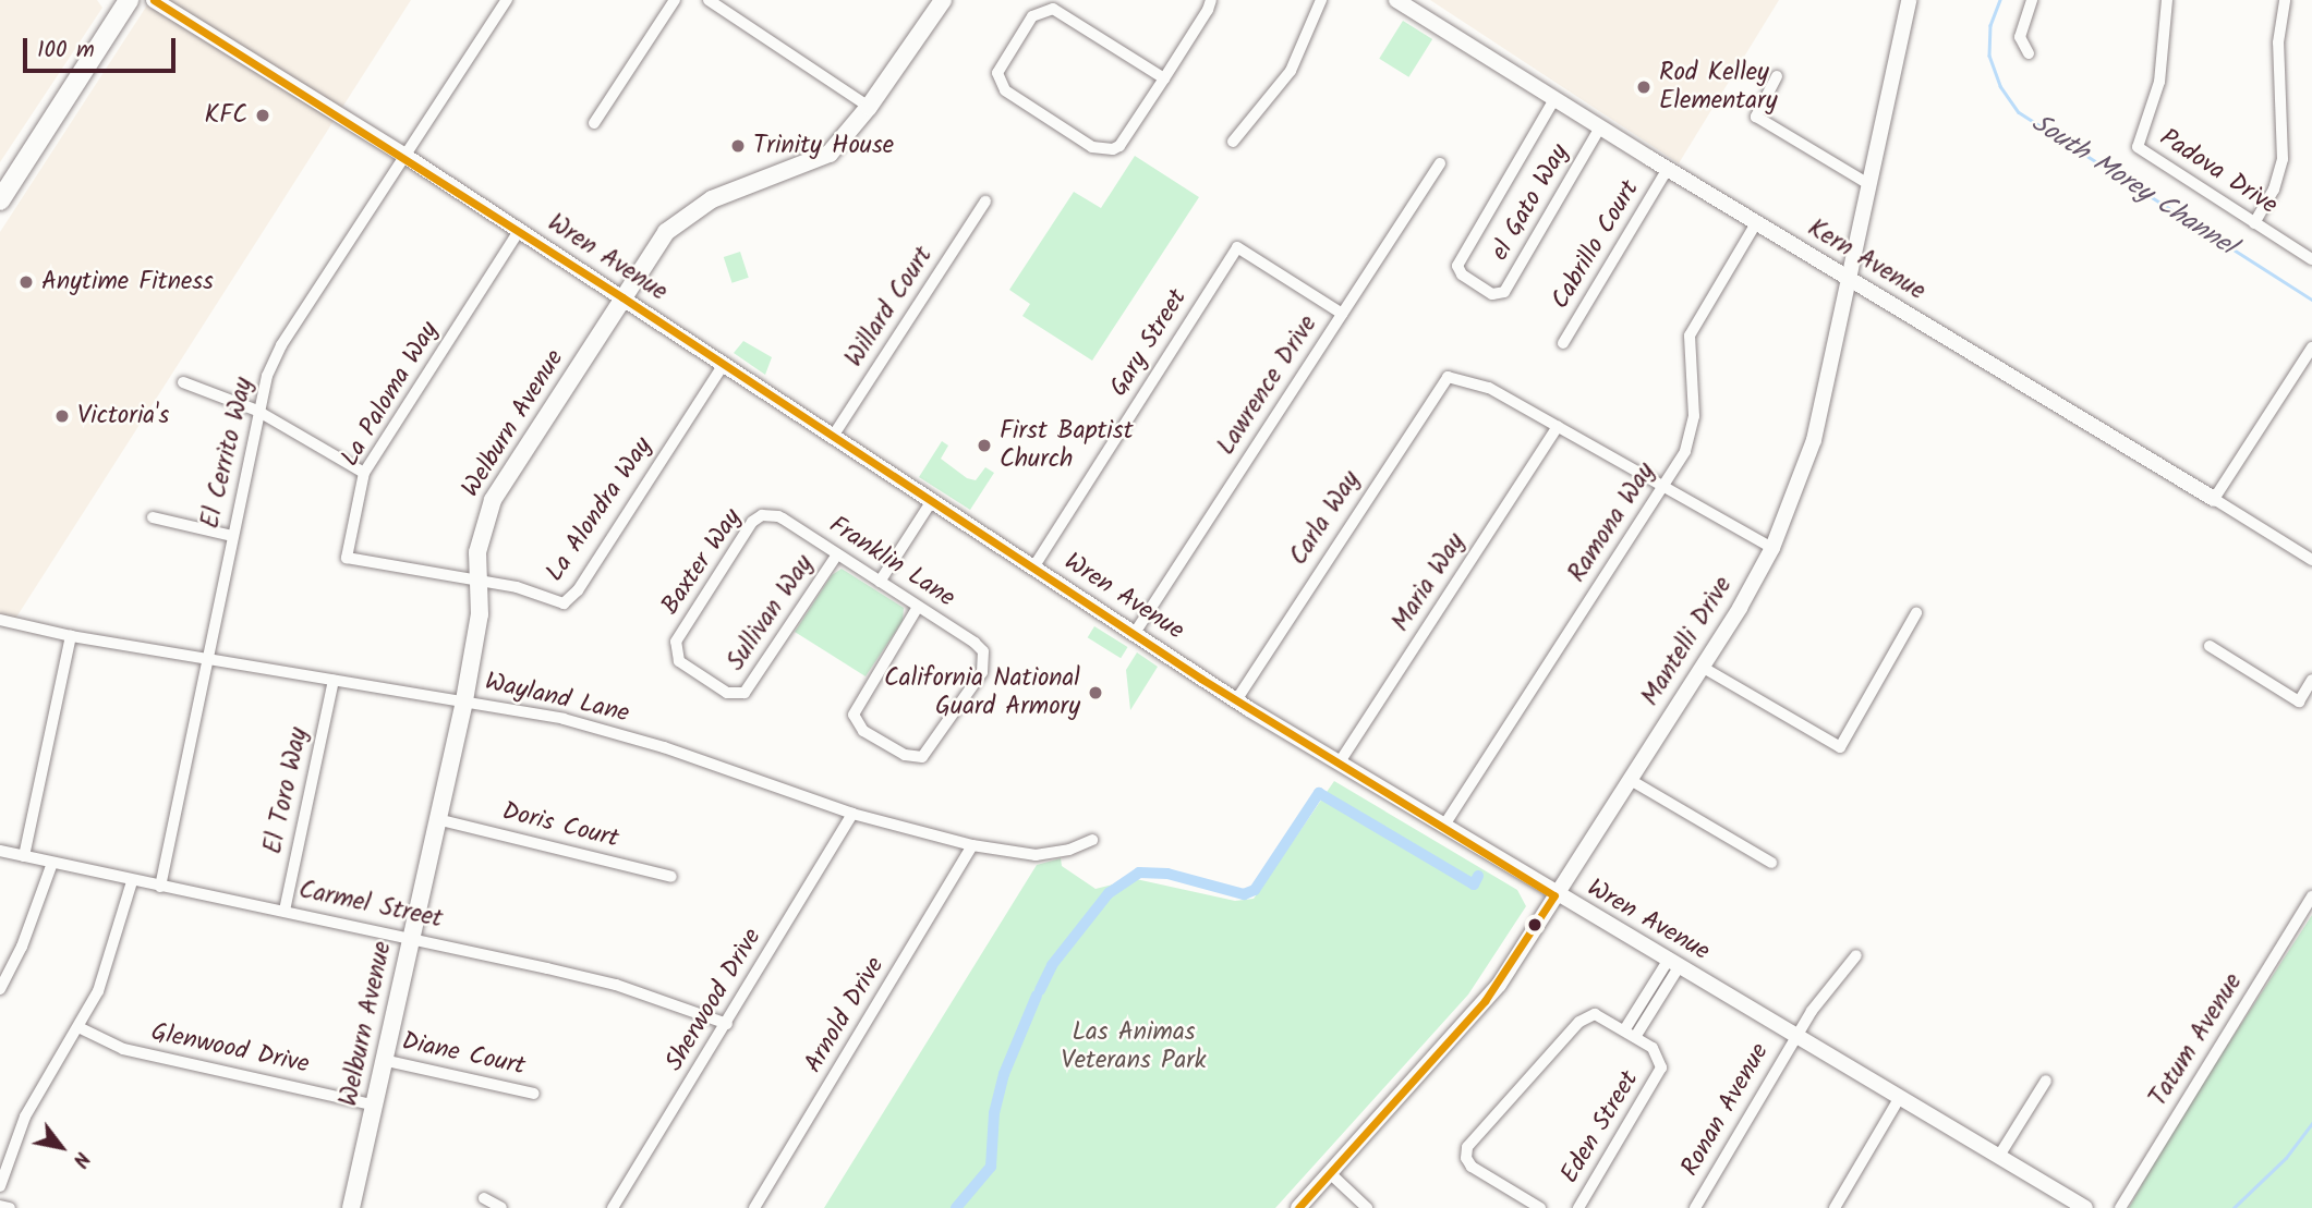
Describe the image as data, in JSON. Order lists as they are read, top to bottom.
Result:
{
  "streets": {
    "main road": ["Welburn Avenue"],
    "street": [
      "Padova Drive",
      "el Gato Way",
      "Cabrillo Court",
      "Wren Avenue",
      "Kern Avenue",
      "Willard Court",
      "Gary Street",
      "Lawrence Drive",
      "La Paloma Way",
      "El Cerrito Way",
      "La Alondra Way",
      "Carla Way",
      "Ramona Way",
      "Baxter Way",
      "Franklin Lane",
      "Maria Way",
      "Sullivan Way",
      "Mantelli Drive",
      "Wayland Lane",
      "El Toro Way",
      "Doris Court",
      "Carmel Street",
      "Sherwood Drive",
      "Arnold Drive",
      "Tatum Avenue",
      "Glenwood Drive",
      "Diane Court",
      "Ronan Avenue",
      "Eden Street"
    ]
  },
  "crossings": [
    ["el Gato Way", "Kern Avenue"],
    ["Cabrillo Court", "Kern Avenue"],
    ["Wren Avenue", "Willard Court"],
    ["Wren Avenue", "Gary Street"],
    ["Wren Avenue", "Lawrence Drive"],
    ["Wren Avenue", "La Paloma Way"],
    ["Wren Avenue", "Welburn Avenue"],
    ["Wren Avenue", "El Cerrito Way"],
    ["Wren Avenue", "La Alondra Way"],
    ["Wren Avenue", "Carla Way"],
    ["Wren Avenue", "Ramona Way"],
    ["Wren Avenue", "Maria Way"],
    ["Wren Avenue", "Mantelli Drive"],
    ["Wren Avenue", "Ronan Avenue"],
    ["Wren Avenue", "Eden Street"],
    ["Kern Avenue", "Ramona Way"],
    ["Kern Avenue", "Mantelli Drive"],
    ["Gary Street", "Lawrence Drive"],
    ["La Paloma Way", "Welburn Avenue"],
    ["La Paloma Way", "La Alondra Way"],
    ["Welburn Avenue", "La Alondra Way"],
    ["Welburn Avenue", "Wayland Lane"],
    ["Welburn Avenue", "Doris Court"],
    ["Welburn Avenue", "Carmel Street"],
    ["Welburn Avenue", "Glenwood Drive"],
    ["Welburn Avenue", "Diane Court"],
    ["El Cerrito Way", "Wayland Lane"],
    ["El Cerrito Way", "Carmel Street"],
    ["Carla Way", "Maria Way"],
    ["Baxter Way", "Franklin Lane"],
    ["Baxter Way", "Sullivan Way"],
    ["Franklin Lane", "Sullivan Way"],
    ["Wayland Lane", "El Toro Way"],
    ["Wayland Lane", "Sherwood Drive"],
    ["Wayland Lane", "Arnold Drive"],
    ["El Toro Way", "Carmel Street"],
    ["Carmel Street", "Sherwood Drive"]
  ],
  "water": ["South Morey Channel"],
  "parks": ["Las Animas Veterans Park"],
  "places": [
    "Rod Kelley Elementary",
    "KFC",
    "Trinity House",
    "Anytime Fitness",
    "Victoria's",
    "First Baptist Church",
    "California National Guard Armory"
  ],
  "scale_bar": "100 m",
  "north": "bottom right"
}
